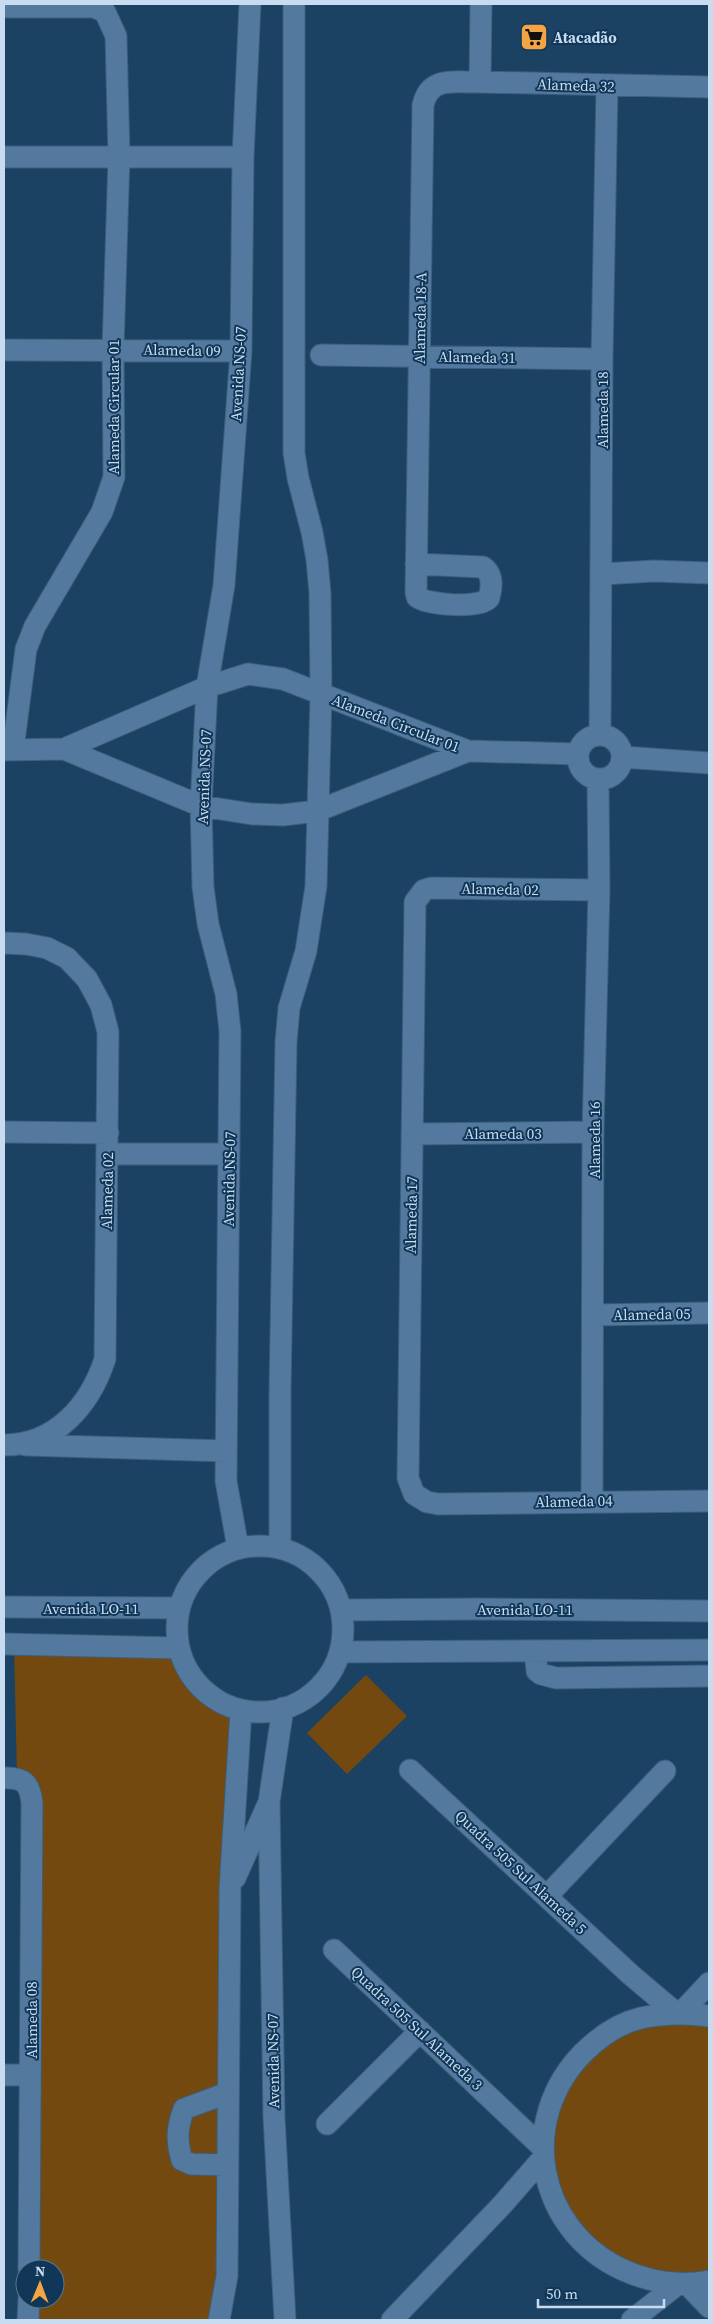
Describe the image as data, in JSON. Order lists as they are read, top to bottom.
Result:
{
  "streets": {
    "street": [
      "Alameda 32",
      "Alameda 18-A",
      "Alameda 09",
      "Alameda 31",
      "Avenida NS-07",
      "Alameda Circular 01",
      "Alameda 18",
      "Alameda 02",
      "Alameda 03",
      "Alameda 16",
      "Alameda 17",
      "Alameda 05",
      "Alameda 04",
      "Avenida LO-11",
      "Quadra 505 Sul Alameda 5",
      "Alameda 08",
      "Quadra 505 Sul Alameda 3"
    ]
  },
  "crossings": [
    ["Alameda 32", "Alameda 18-A"],
    ["Alameda 32", "Alameda 18"],
    ["Alameda 18-A", "Alameda 31"],
    ["Alameda 09", "Avenida NS-07"],
    ["Alameda 09", "Alameda Circular 01"],
    ["Alameda 31", "Alameda 18"],
    ["Avenida NS-07", "Alameda Circular 01"],
    ["Avenida NS-07", "Avenida LO-11"],
    ["Alameda 18", "Alameda 16"],
    ["Alameda 02", "Alameda 16"],
    ["Alameda 02", "Alameda 17"],
    ["Alameda 03", "Alameda 16"],
    ["Alameda 03", "Alameda 17"],
    ["Alameda 16", "Alameda 05"],
    ["Alameda 16", "Alameda 04"],
    ["Alameda 17", "Alameda 04"]
  ],
  "places": {
    "supermarket": ["Atacadão"]
  },
  "scale_bar": "50 m",
  "north": "top"
}
